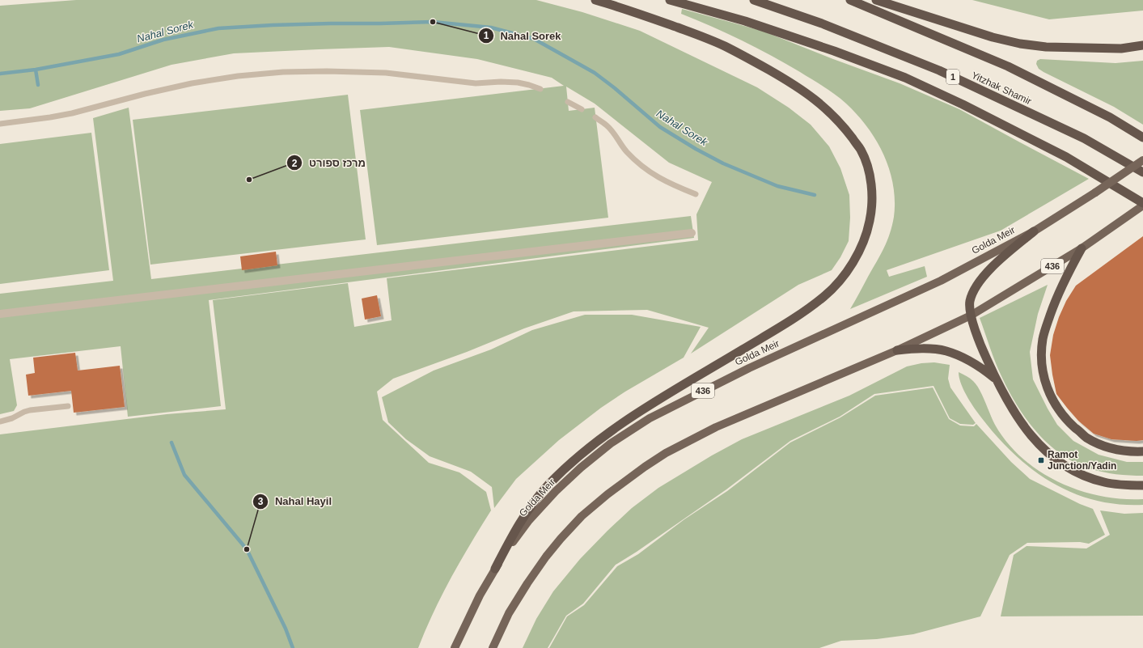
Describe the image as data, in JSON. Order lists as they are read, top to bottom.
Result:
{
  "streets": {
    "highway": ["1", "Yitzhak Shamir"],
    "main road": ["Golda Meir", "436"]
  },
  "water": ["Nahal Sorek"],
  "places": {
    "other": ["Nahal Sorek", "מרכז ספורט", "Nahal Hayil"],
    "transit": ["Ramot Junction/Yadin"]
  }
}
